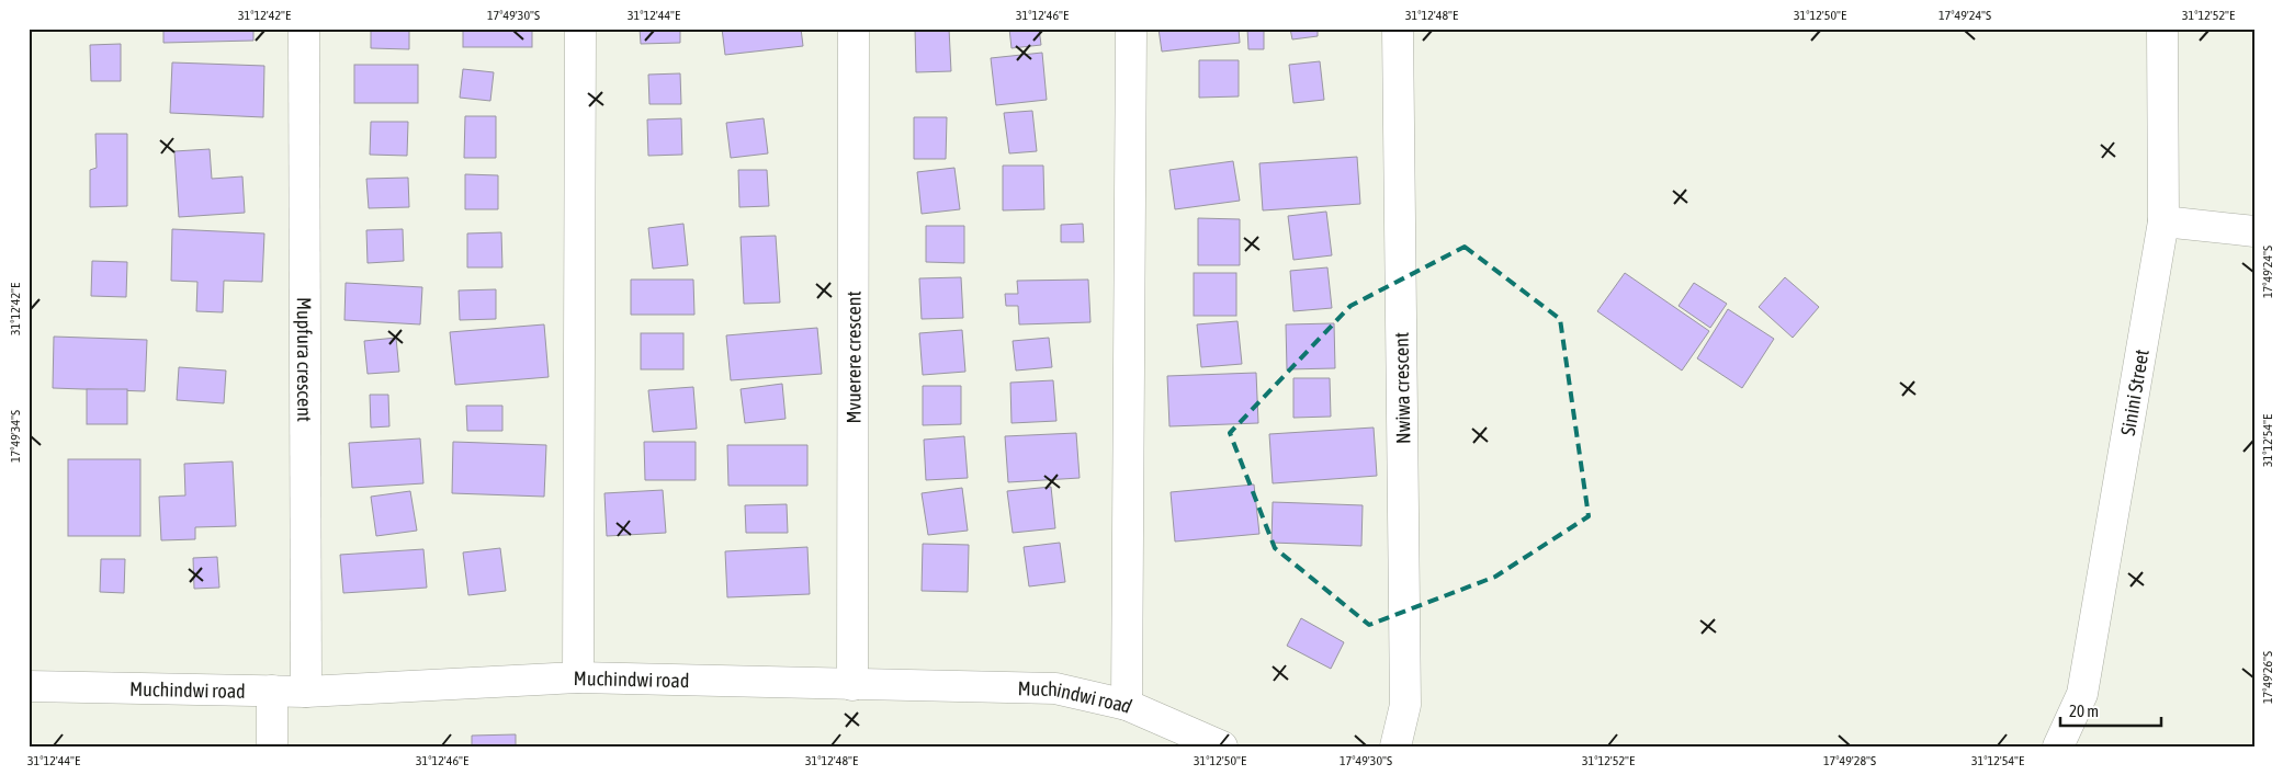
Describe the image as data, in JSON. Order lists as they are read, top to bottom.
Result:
{
  "streets": {
    "street": [
      "Mvuerere crescent",
      "Mupfura crescent",
      "Nwiwa crescent",
      "Sinini Street",
      "Muchindwi road"
    ]
  },
  "crossings": [
    ["Mvuerere crescent", "Muchindwi road"],
    ["Mupfura crescent", "Muchindwi road"]
  ],
  "scale_bar": "20 m",
  "coordinates": [
    "31°12'42\"E",
    "17°49'30\"S",
    "31°12'44\"E",
    "31°12'46\"E",
    "31°12'48\"E",
    "31°12'50\"E",
    "17°49'24\"S",
    "31°12'52\"E",
    "17°49'34\"S",
    "31°12'54\"E",
    "17°49'26\"S",
    "17°49'28\"S"
  ]
}
